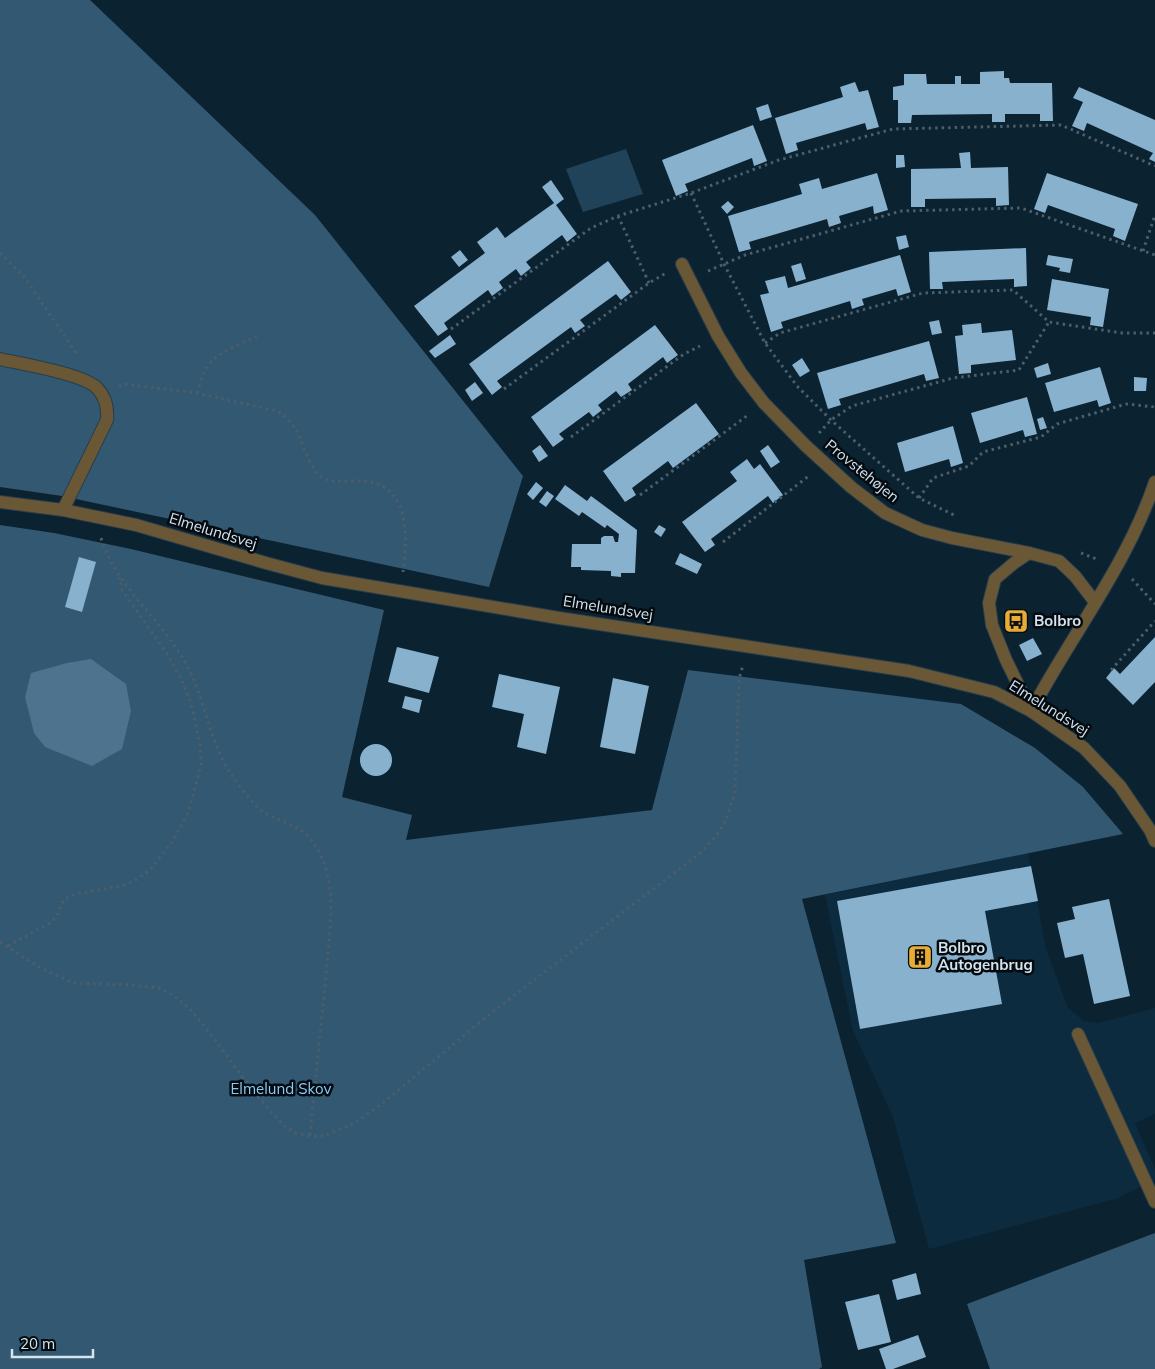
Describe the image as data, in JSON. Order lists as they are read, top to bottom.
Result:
{
  "streets": {
    "street": ["Provstehøjen", "Elmelundsvej"]
  },
  "parks": ["Elmelund Skov"],
  "places": {
    "bus stop": ["Bolbro"],
    "building": ["Bolbro Autogenbrug"]
  },
  "scale_bar": "20 m"
}
